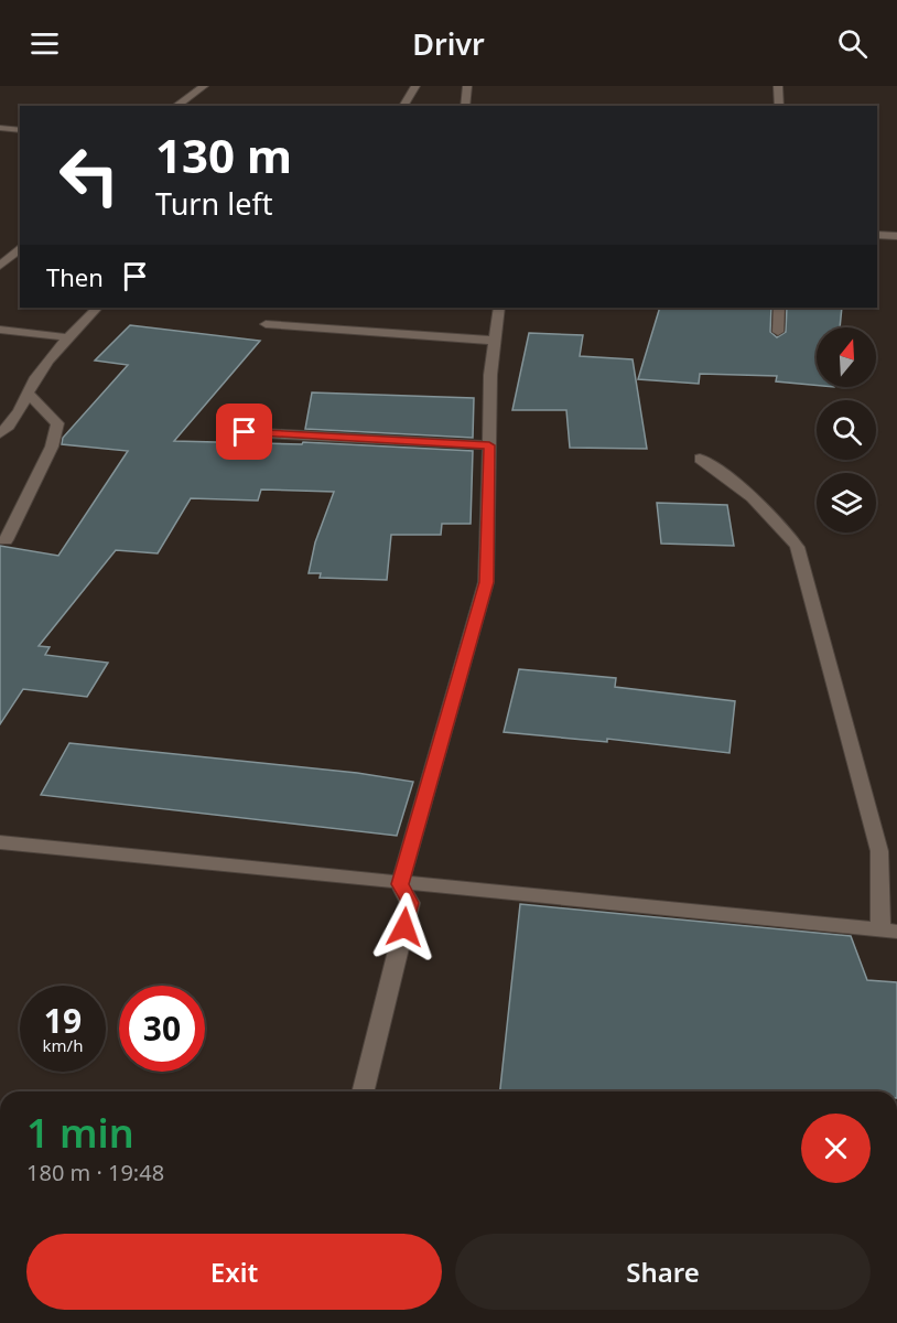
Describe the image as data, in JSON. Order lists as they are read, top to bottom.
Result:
{
  "north": "top",
  "page": {
    "header": "Drivr",
    "turn": ["130 m", "Turn left"],
    "then": "Then",
    "speed": "19 km/h",
    "limit": "30",
    "heading": ["1 min", "180 m · 19:48"],
    "buttons": ["Exit", "Share"]
  }
}
